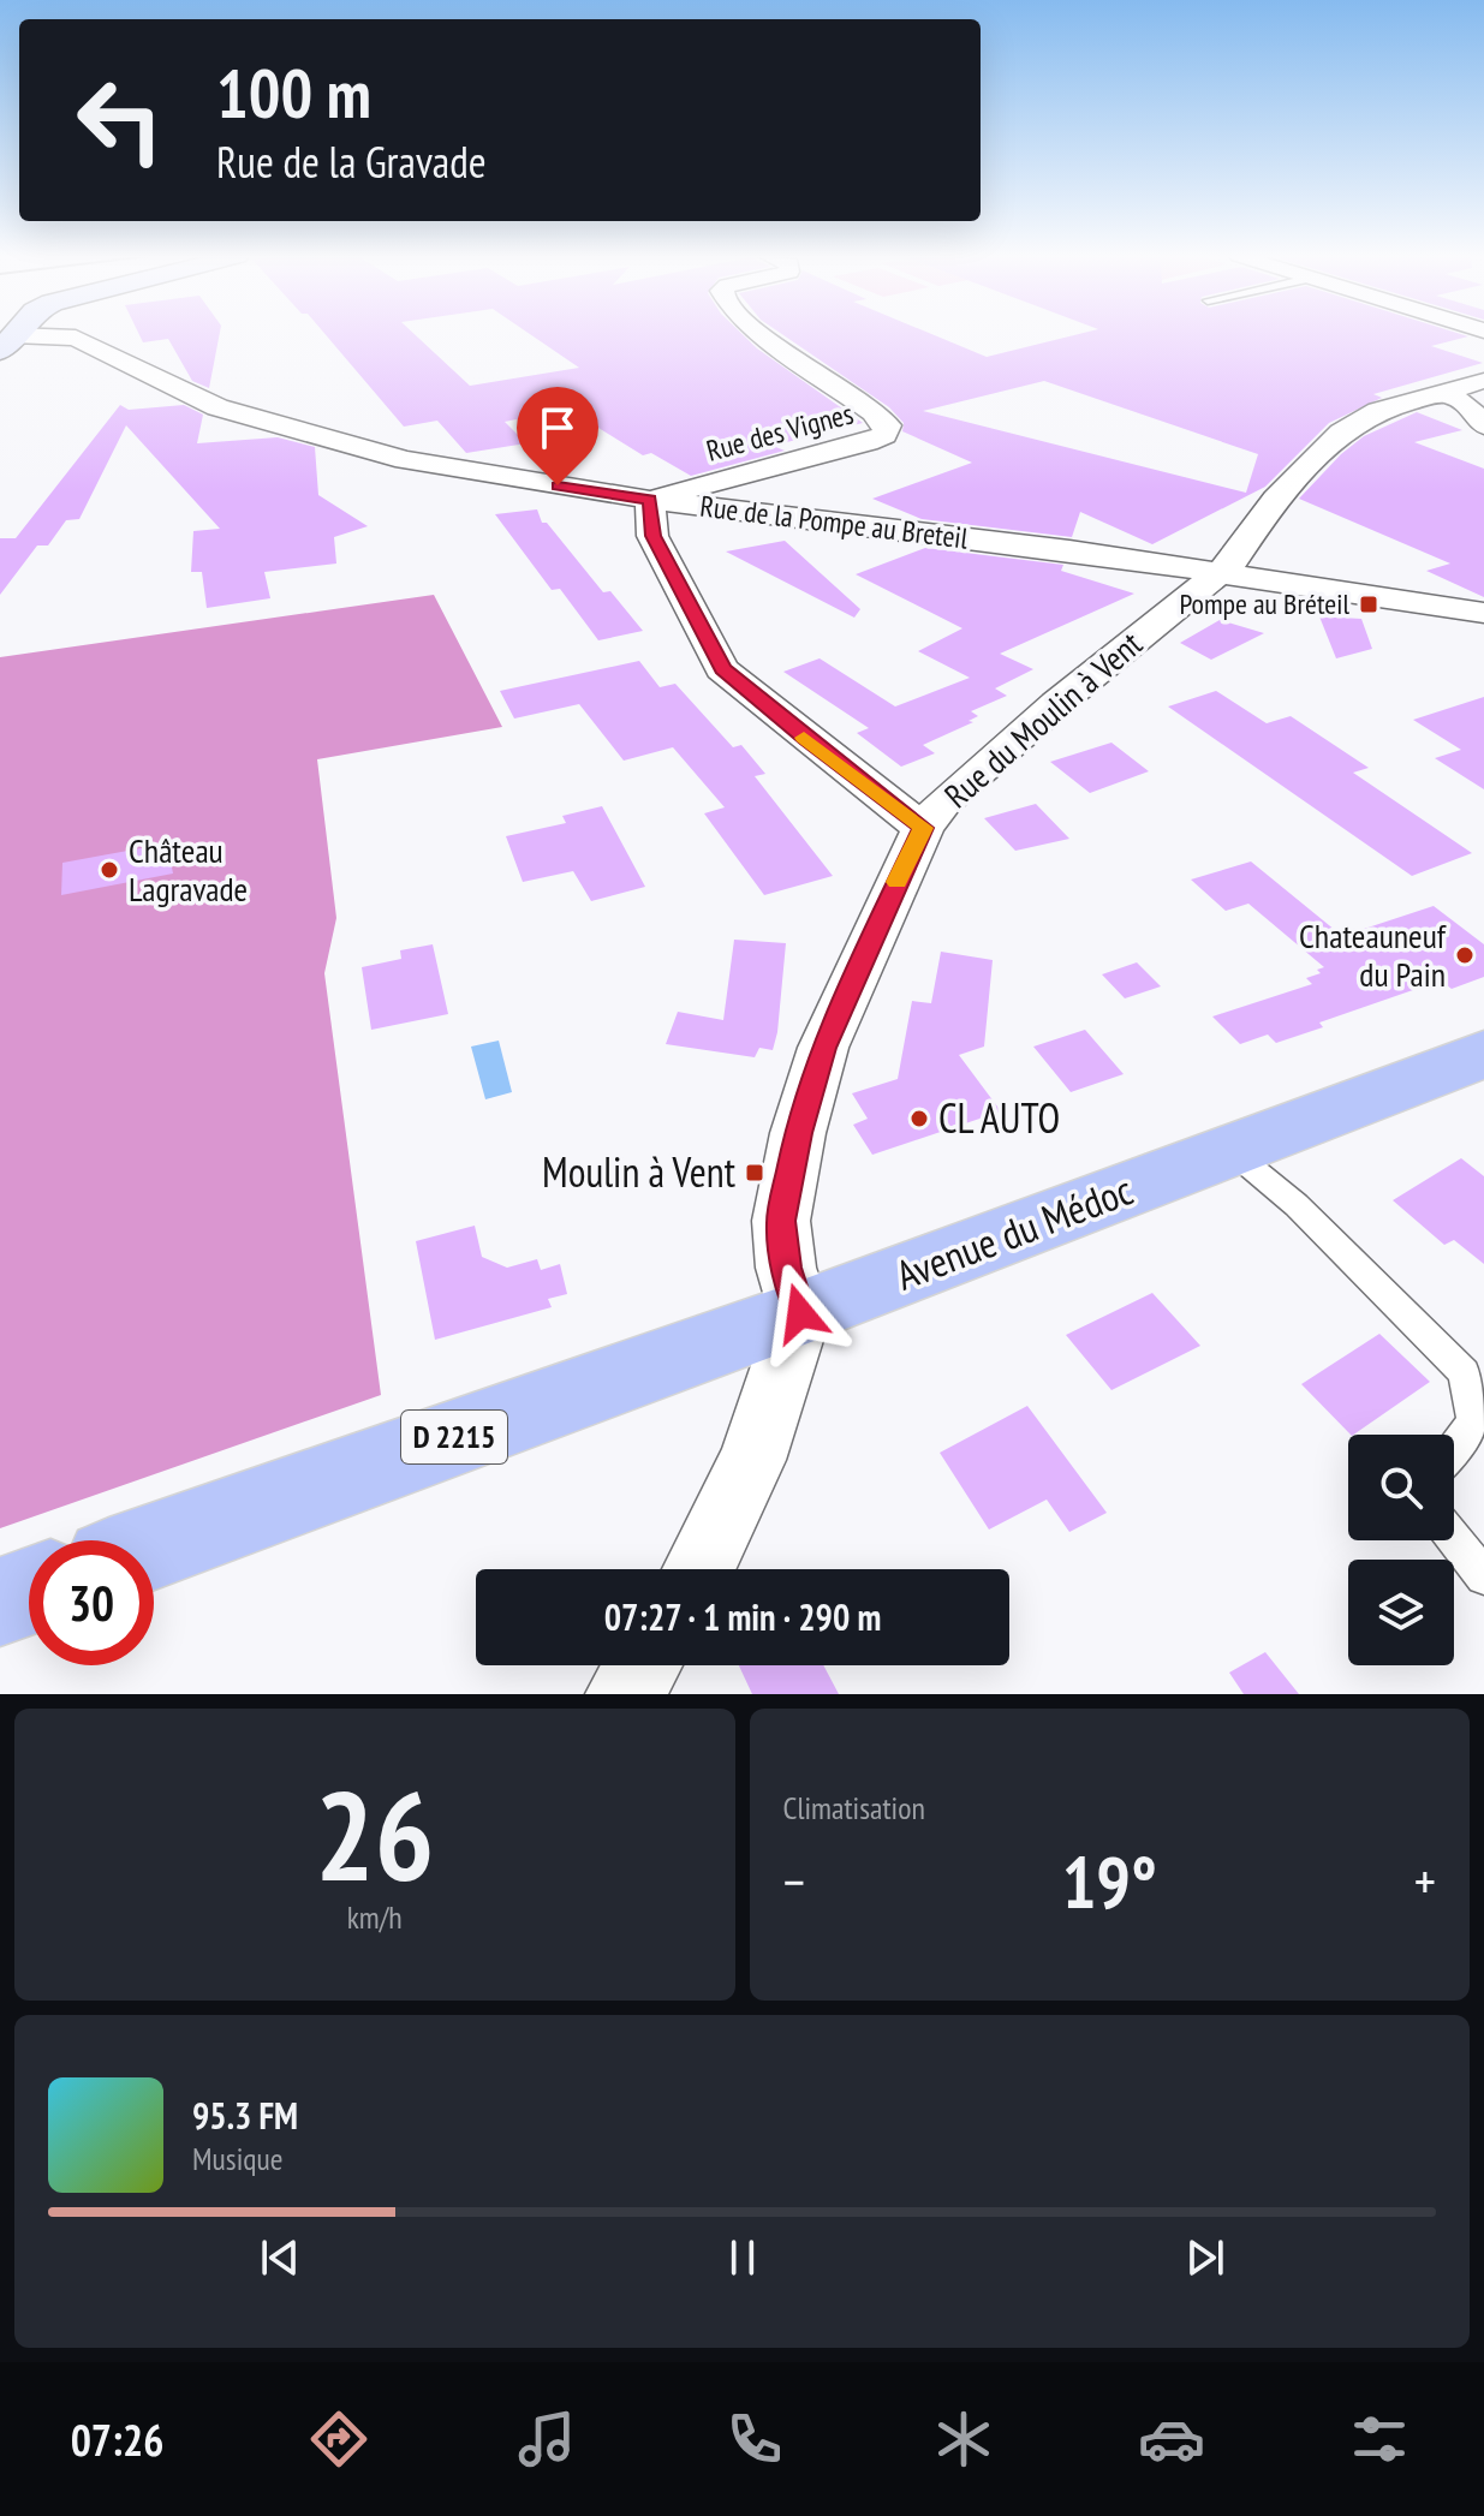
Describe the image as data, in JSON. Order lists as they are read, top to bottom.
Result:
{
  "streets": {
    "main road": ["Avenue du Médoc", "D 2215"],
    "street": ["Rue des Vignes", "Rue de la Pompe au Breteil", "Rue du Moulin à Vent"]
  },
  "crossings": [
    ["Rue des Vignes", "Rue de la Pompe au Breteil"],
    ["Rue de la Pompe au Breteil", "Rue du Moulin à Vent"],
    ["Rue du Moulin à Vent", "Avenue du Médoc"]
  ],
  "places": {
    "transit": ["Pompe au Bréteil", "Moulin à Vent"],
    "other": ["Château Lagravade", "Chateauneuf du Pain", "CL AUTO"]
  },
  "page": {
    "turn": ["100 m", "Rue de la Gravade"],
    "limit": "30",
    "trip": "07:27 · 1 min · 290 m",
    "tile": [
      ["26", "km/h"],
      "Climatisation"
    ],
    "heat": ["−", "19°", "+"],
    "song": ["95.3 FM", "Musique"],
    "tabs": "07:26"
  }
}
